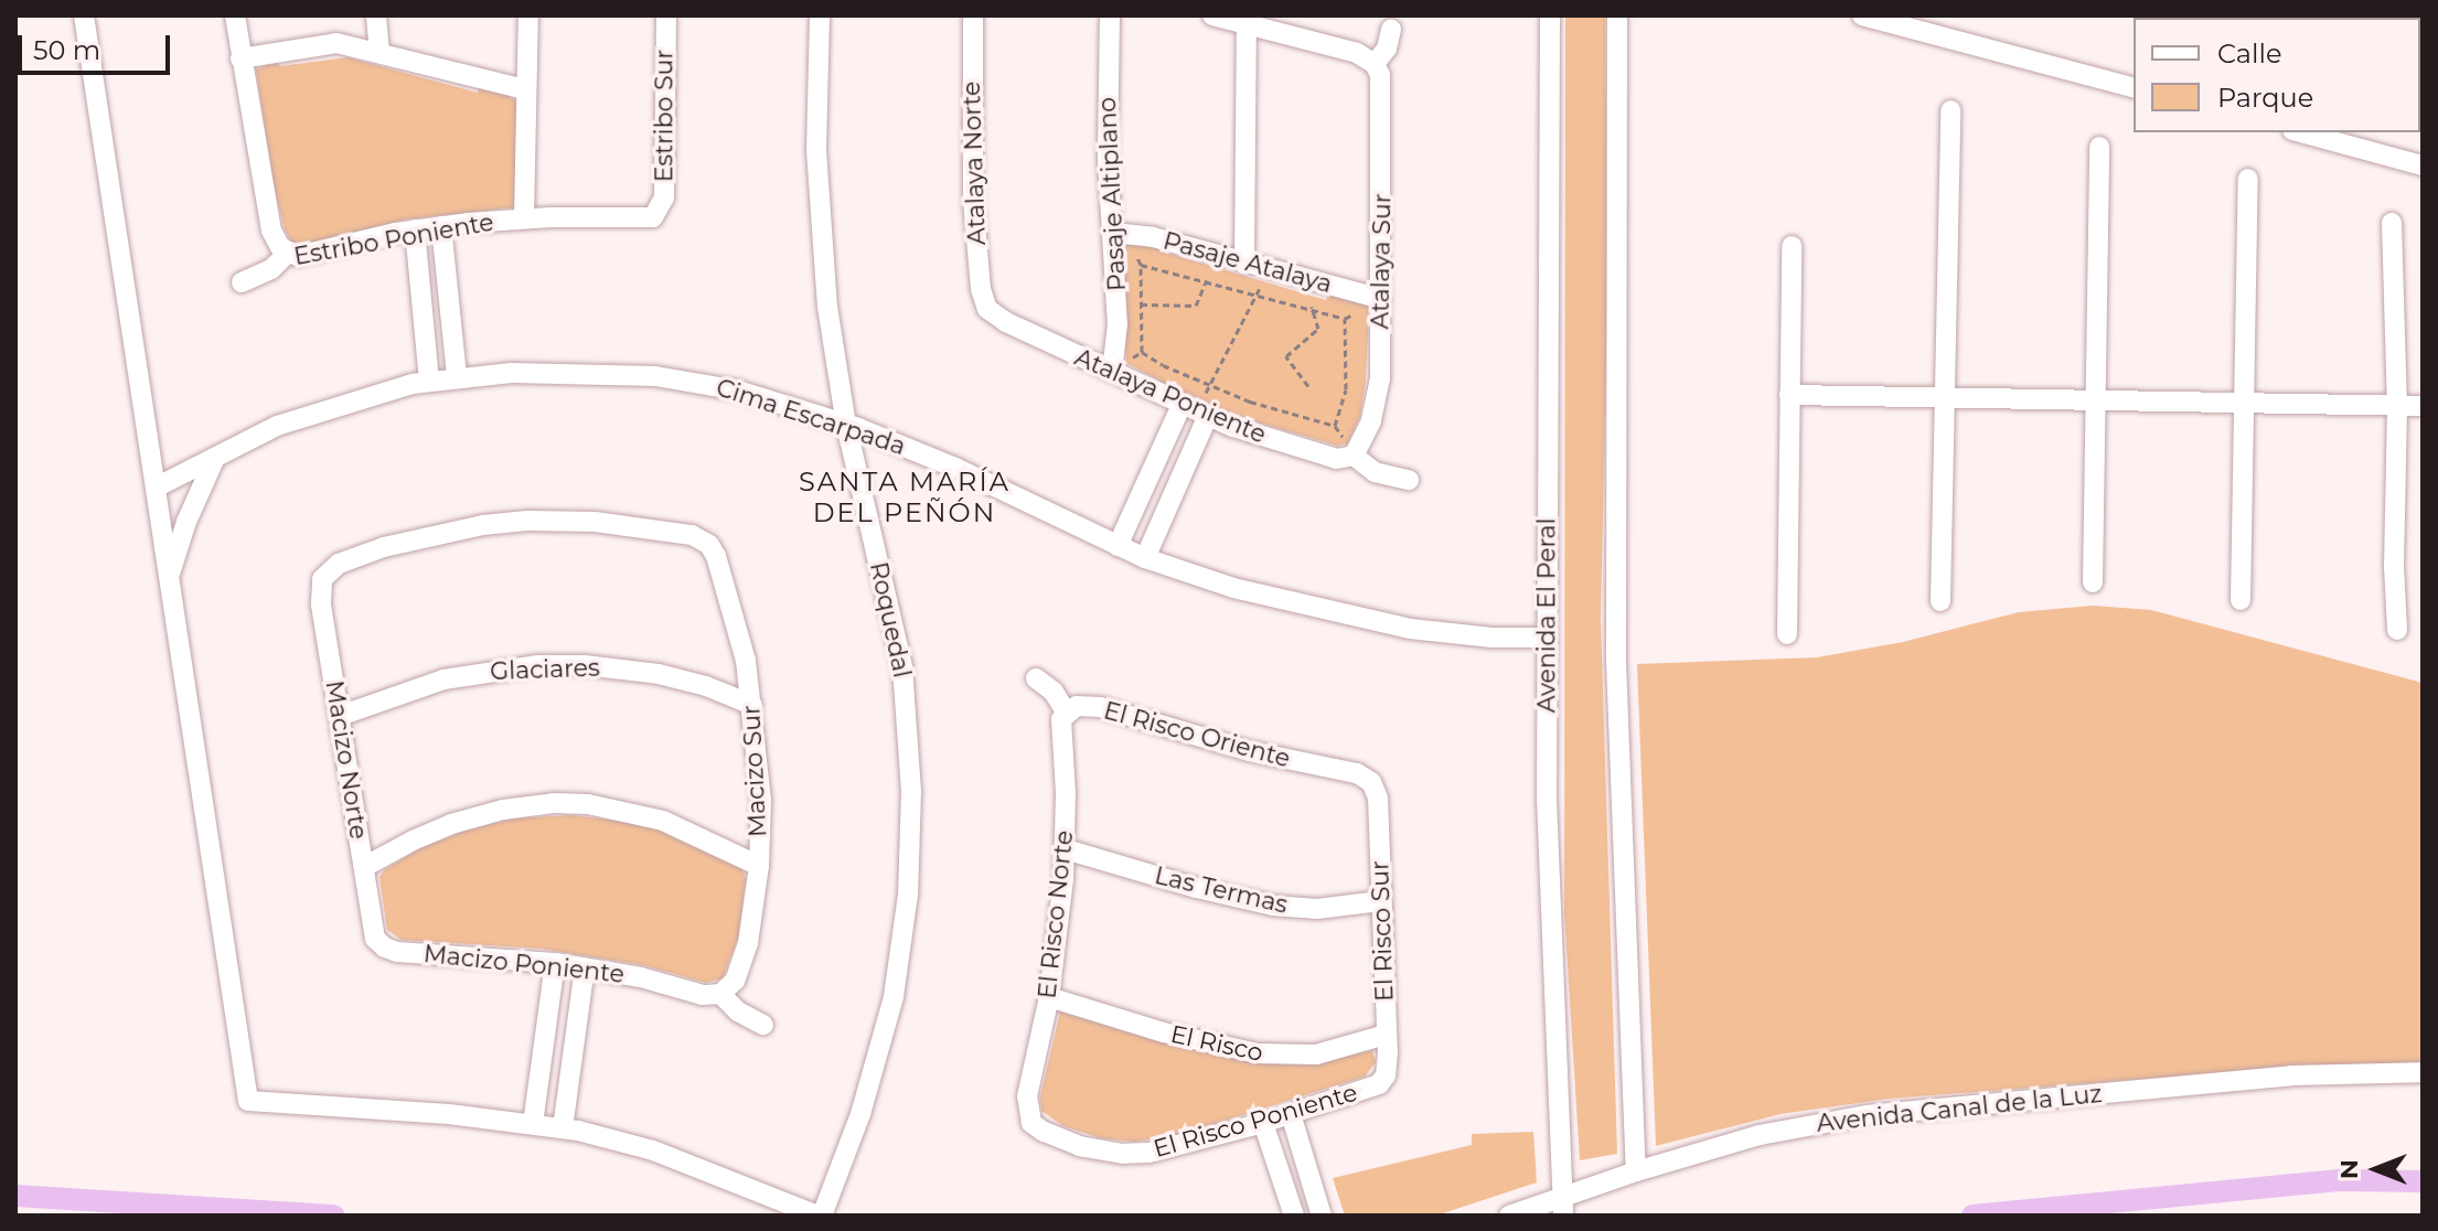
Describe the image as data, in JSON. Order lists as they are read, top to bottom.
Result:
{
  "streets": {
    "street": [
      "Estribo Sur",
      "Atalaya Norte",
      "Pasaje Altiplano",
      "Estribo Poniente",
      "Atalaya Sur",
      "Pasaje Atalaya",
      "Atalaya Poniente",
      "Cima Escarpada",
      "Avenida El Peral",
      "Roquedal",
      "Glaciares",
      "El Risco Oriente",
      "Macizo Norte",
      "Macizo Sur",
      "Las Termas",
      "El Risco Norte",
      "El Risco Sur",
      "Macizo Poniente",
      "El Risco",
      "Avenida Canal de la Luz",
      "El Risco Poniente"
    ]
  },
  "crossings": [
    ["Estribo Sur", "Estribo Poniente"],
    ["Atalaya Norte", "Atalaya Poniente"],
    ["Pasaje Altiplano", "Pasaje Atalaya"],
    ["Pasaje Altiplano", "Atalaya Poniente"],
    ["Atalaya Sur", "Pasaje Atalaya"],
    ["Atalaya Sur", "Atalaya Poniente"],
    ["Cima Escarpada", "Avenida El Peral"],
    ["Cima Escarpada", "Roquedal"],
    ["Avenida El Peral", "Avenida Canal de la Luz"],
    ["Glaciares", "Macizo Norte"],
    ["Glaciares", "Macizo Sur"],
    ["El Risco Oriente", "El Risco Norte"],
    ["El Risco Oriente", "El Risco Sur"],
    ["Macizo Norte", "Macizo Sur"],
    ["Macizo Norte", "Macizo Poniente"],
    ["Macizo Sur", "Macizo Poniente"],
    ["Las Termas", "El Risco Norte"],
    ["Las Termas", "El Risco Sur"],
    ["El Risco Norte", "El Risco"],
    ["El Risco Norte", "El Risco Poniente"],
    ["El Risco Sur", "El Risco"],
    ["El Risco Sur", "El Risco Poniente"]
  ],
  "districts": ["SANTA MARÍA DEL PEÑÓN"],
  "legend": ["Calle", "Parque"],
  "scale_bar": "50 m",
  "north": "left"
}
